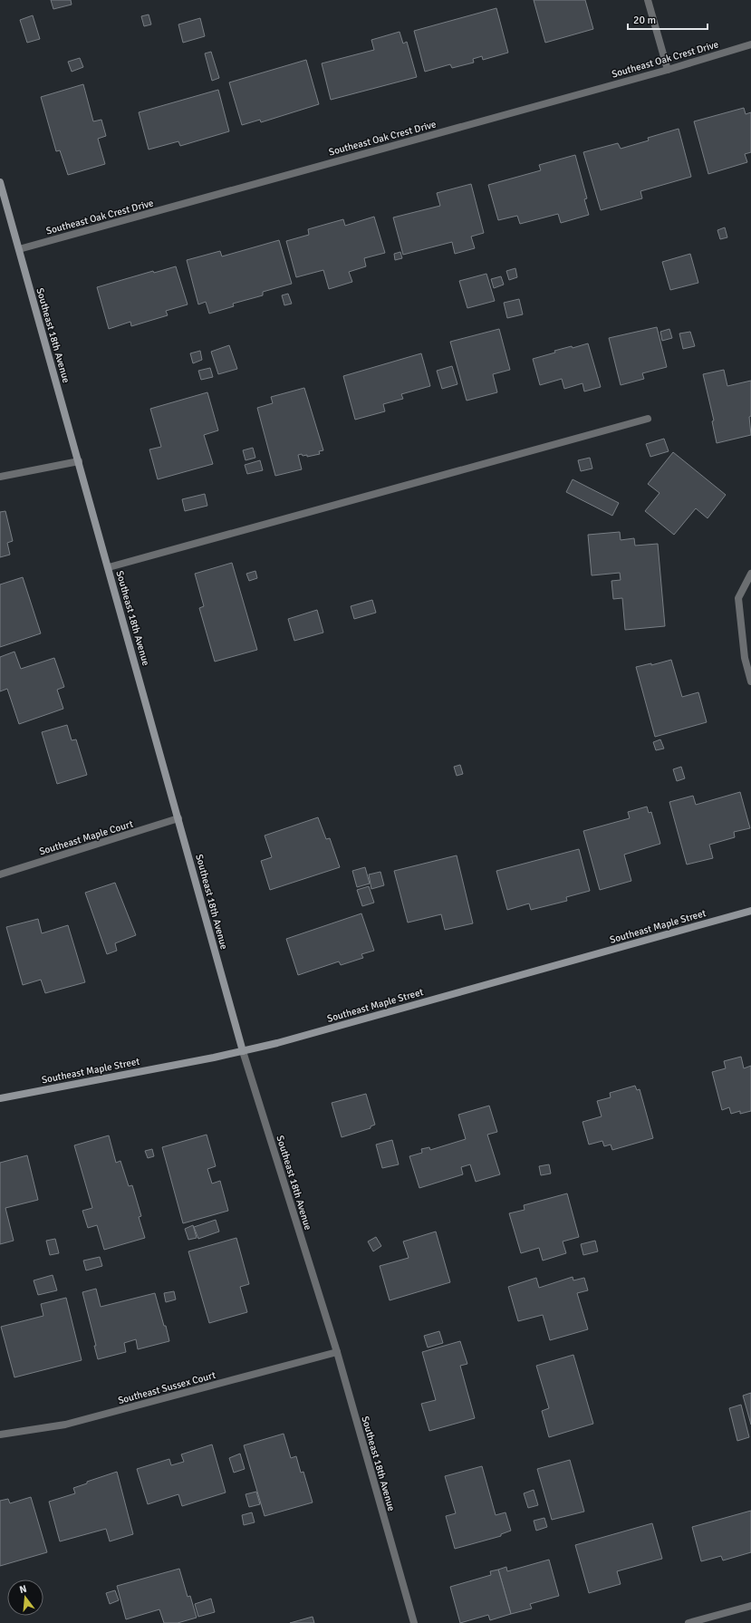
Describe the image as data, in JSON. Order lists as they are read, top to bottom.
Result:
{
  "streets": {
    "street": [
      "Southeast Oak Crest Drive",
      "Southeast 18th Avenue",
      "Southeast Maple Court",
      "Southeast Maple Street",
      "Southeast Sussex Court"
    ]
  },
  "crossings": [
    ["Southeast Oak Crest Drive", "Southeast 18th Avenue"],
    ["Southeast 18th Avenue", "Southeast Maple Court"],
    ["Southeast 18th Avenue", "Southeast Maple Street"],
    ["Southeast 18th Avenue", "Southeast Sussex Court"]
  ],
  "scale_bar": "20 m",
  "north": "top"
}
